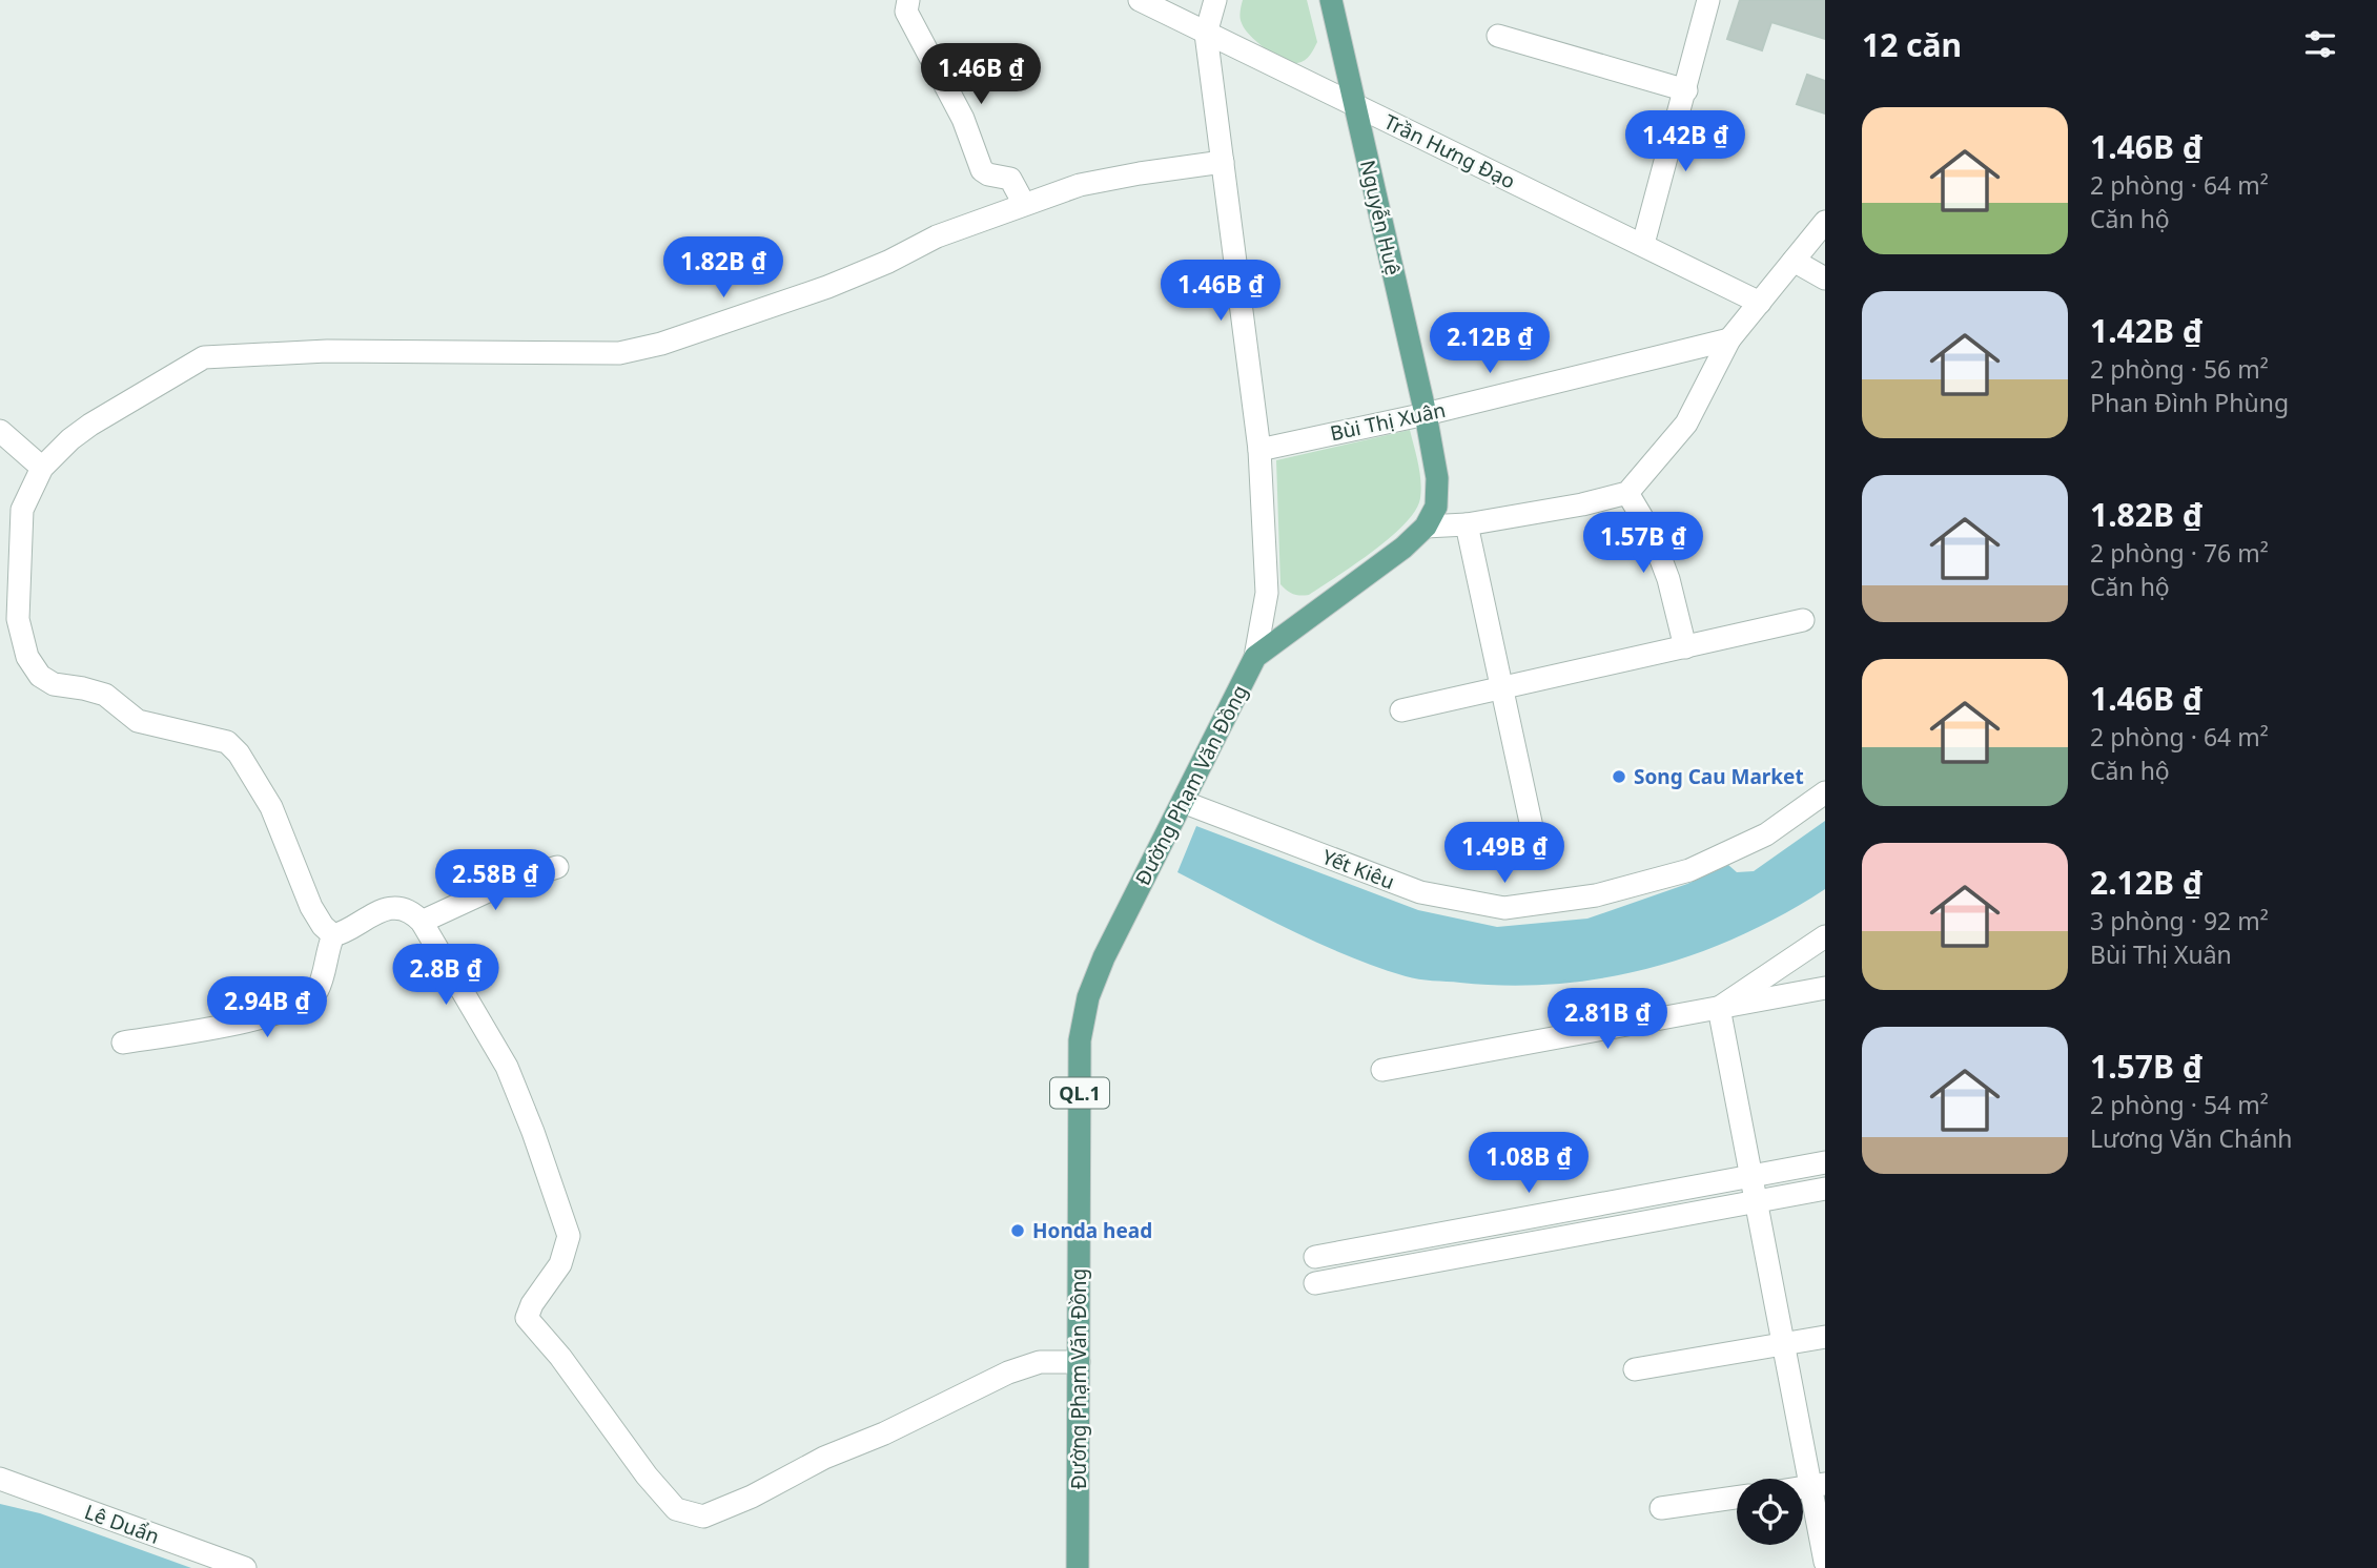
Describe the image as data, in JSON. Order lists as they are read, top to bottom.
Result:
{
  "streets": {
    "main road": ["Nguyễn Huệ", "Đường Phạm Văn Đồng", "QL.1"],
    "street": [
      "Trần Hưng Đạo",
      "Bùi Thị Xuân",
      "Yết Kiêu",
      "Lê Duẩn"
    ]
  },
  "crossings": [
    ["Trần Hưng Đạo", "Nguyễn Huệ"],
    ["Trần Hưng Đạo", "Đường Phạm Văn Đồng"],
    ["Nguyễn Huệ", "Bùi Thị Xuân"],
    ["Nguyễn Huệ", "Đường Phạm Văn Đồng"],
    ["Bùi Thị Xuân", "Đường Phạm Văn Đồng"],
    ["Đường Phạm Văn Đồng", "Yết Kiêu"]
  ],
  "places": ["Song Cau Market", "Honda head"],
  "page": {
    "heading": "12 căn",
    "price": [
      "1.46B ₫",
      "1.42B ₫",
      "1.82B ₫",
      "1.46B ₫",
      "2.12B ₫",
      "1.57B ₫",
      "1.49B ₫",
      "2.58B ₫",
      "2.8B ₫",
      "2.94B ₫",
      "2.81B ₫",
      "1.08B ₫"
    ],
    "list": [
      {
        "name": "1.46B ₫",
        "note": "2 phòng · 64 m² · Căn hộ"
      },
      {
        "name": "1.42B ₫",
        "note": "2 phòng · 56 m² · Phan Đình Phùng"
      },
      {
        "name": "1.82B ₫",
        "note": "2 phòng · 76 m² · Căn hộ"
      },
      {
        "name": "1.46B ₫",
        "note": "2 phòng · 64 m² · Căn hộ"
      },
      {
        "name": "2.12B ₫",
        "note": "3 phòng · 92 m² · Bùi Thị Xuân"
      },
      {
        "name": "1.57B ₫",
        "note": "2 phòng · 54 m² · Lương Văn Chánh"
      }
    ]
  }
}
